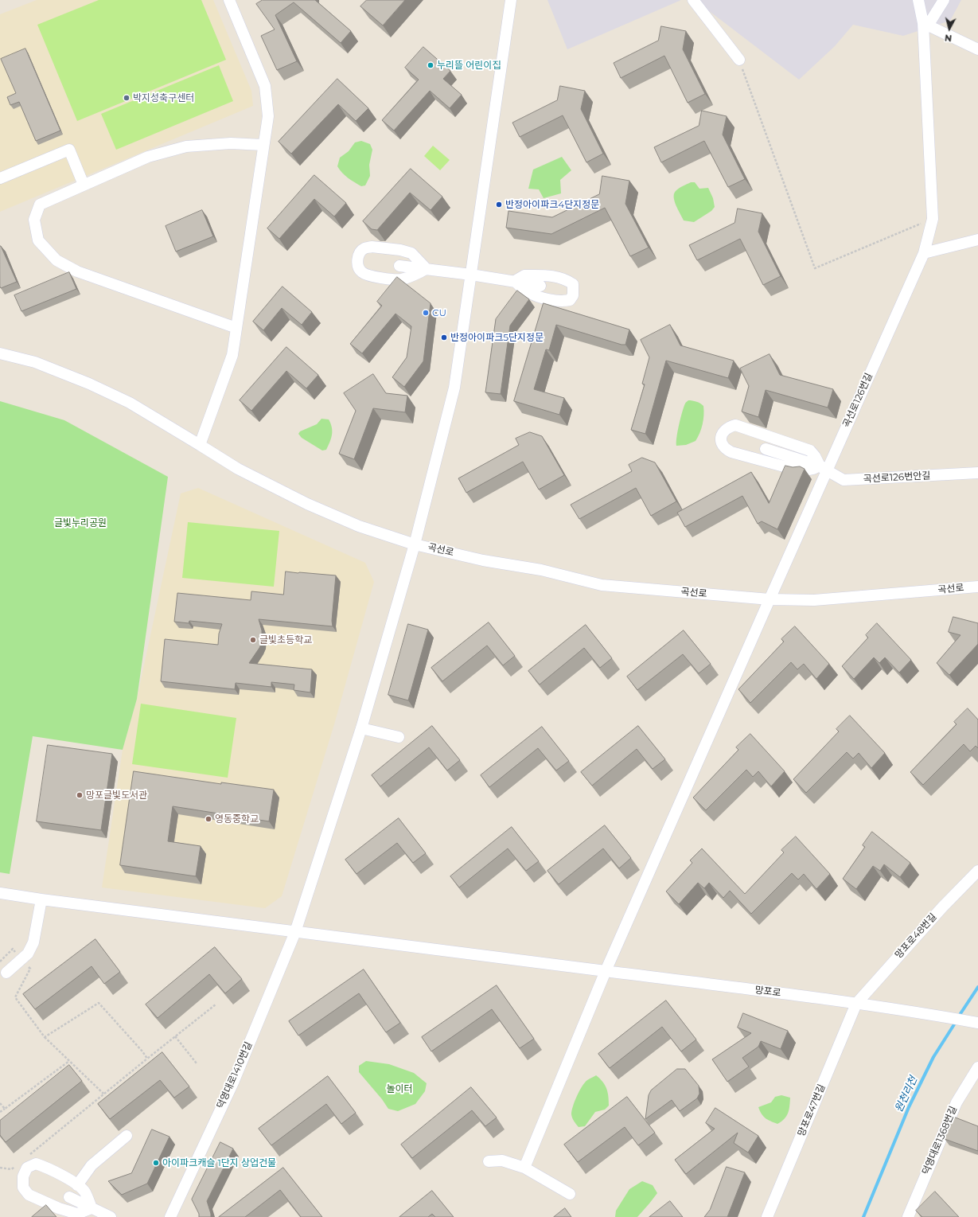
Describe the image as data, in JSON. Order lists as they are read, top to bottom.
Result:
{
  "streets": {
    "street": [
      "곡선로126번길",
      "곡선로126번안길",
      "곡선로",
      "망포로48번길",
      "망포로",
      "덕영대로1410번길",
      "망포로47번길",
      "덕영대로1368번길"
    ]
  },
  "crossings": [
    ["곡선로126번길", "곡선로126번안길"],
    ["곡선로126번길", "곡선로"],
    ["곡선로126번길", "망포로"],
    ["곡선로", "덕영대로1410번길"],
    ["망포로48번길", "망포로"],
    ["망포로48번길", "망포로47번길"],
    ["망포로", "덕영대로1410번길"],
    ["망포로", "망포로47번길"]
  ],
  "water": ["원천리천"],
  "parks": ["글빛누리공원", "놀이터"],
  "places": [
    "누리뜰 어린이집",
    "박지성축구센터",
    "반정아이파크4단지정문",
    "CU",
    "반정아이파크5단지정문",
    "글빛초등학교",
    "망포글빛도서관",
    "영동중학교",
    "아이파크캐슬 1단지 상업건물"
  ],
  "north": "bottom"
}
